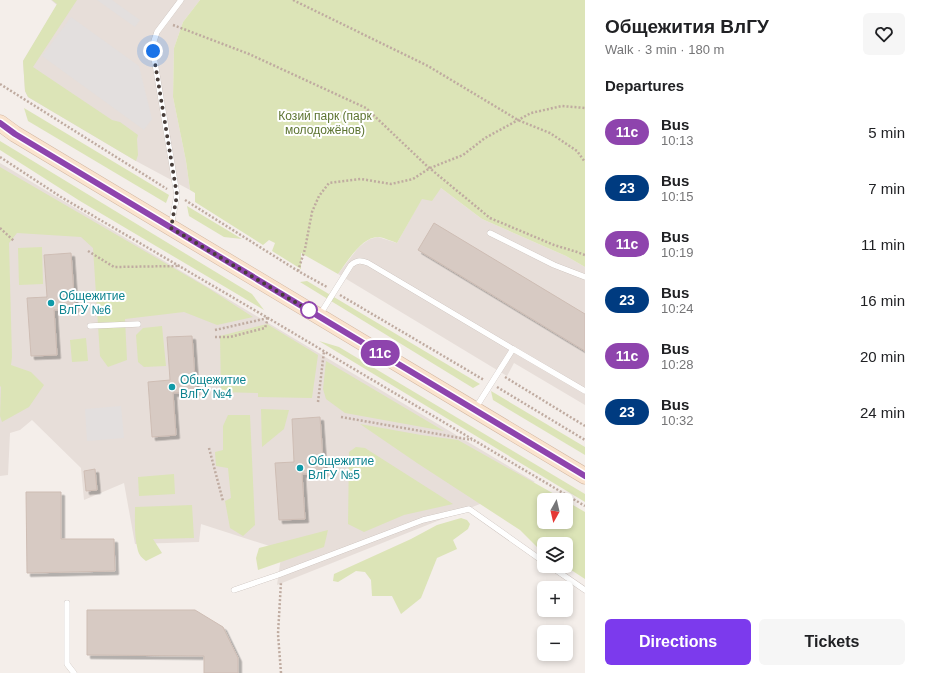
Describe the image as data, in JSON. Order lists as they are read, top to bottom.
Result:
{
  "parks": ["Козий парк (парк молодожёнов)"],
  "places": ["Общежитие ВлГУ №6", "Общежитие ВлГУ №4", "Общежитие ВлГУ №5"],
  "lines": ["bus line 11с"],
  "north": "bottom",
  "page": {
    "on_map": "11с",
    "heading": [
      ["Общежития ВлГУ", "Walk · 3 min · 180 m"],
      "Departures"
    ],
    "list": [
      {
        "mark": "11с",
        "name": "Bus",
        "note": "10:13",
        "value": "5 min"
      },
      {
        "mark": "23",
        "name": "Bus",
        "note": "10:15",
        "value": "7 min"
      },
      {
        "mark": "11с",
        "name": "Bus",
        "note": "10:19",
        "value": "11 min"
      },
      {
        "mark": "23",
        "name": "Bus",
        "note": "10:24",
        "value": "16 min"
      },
      {
        "mark": "11с",
        "name": "Bus",
        "note": "10:28",
        "value": "20 min"
      },
      {
        "mark": "23",
        "name": "Bus",
        "note": "10:32",
        "value": "24 min"
      }
    ],
    "map_buttons": ["+", "−"],
    "buttons": ["Directions", "Tickets"]
  }
}
